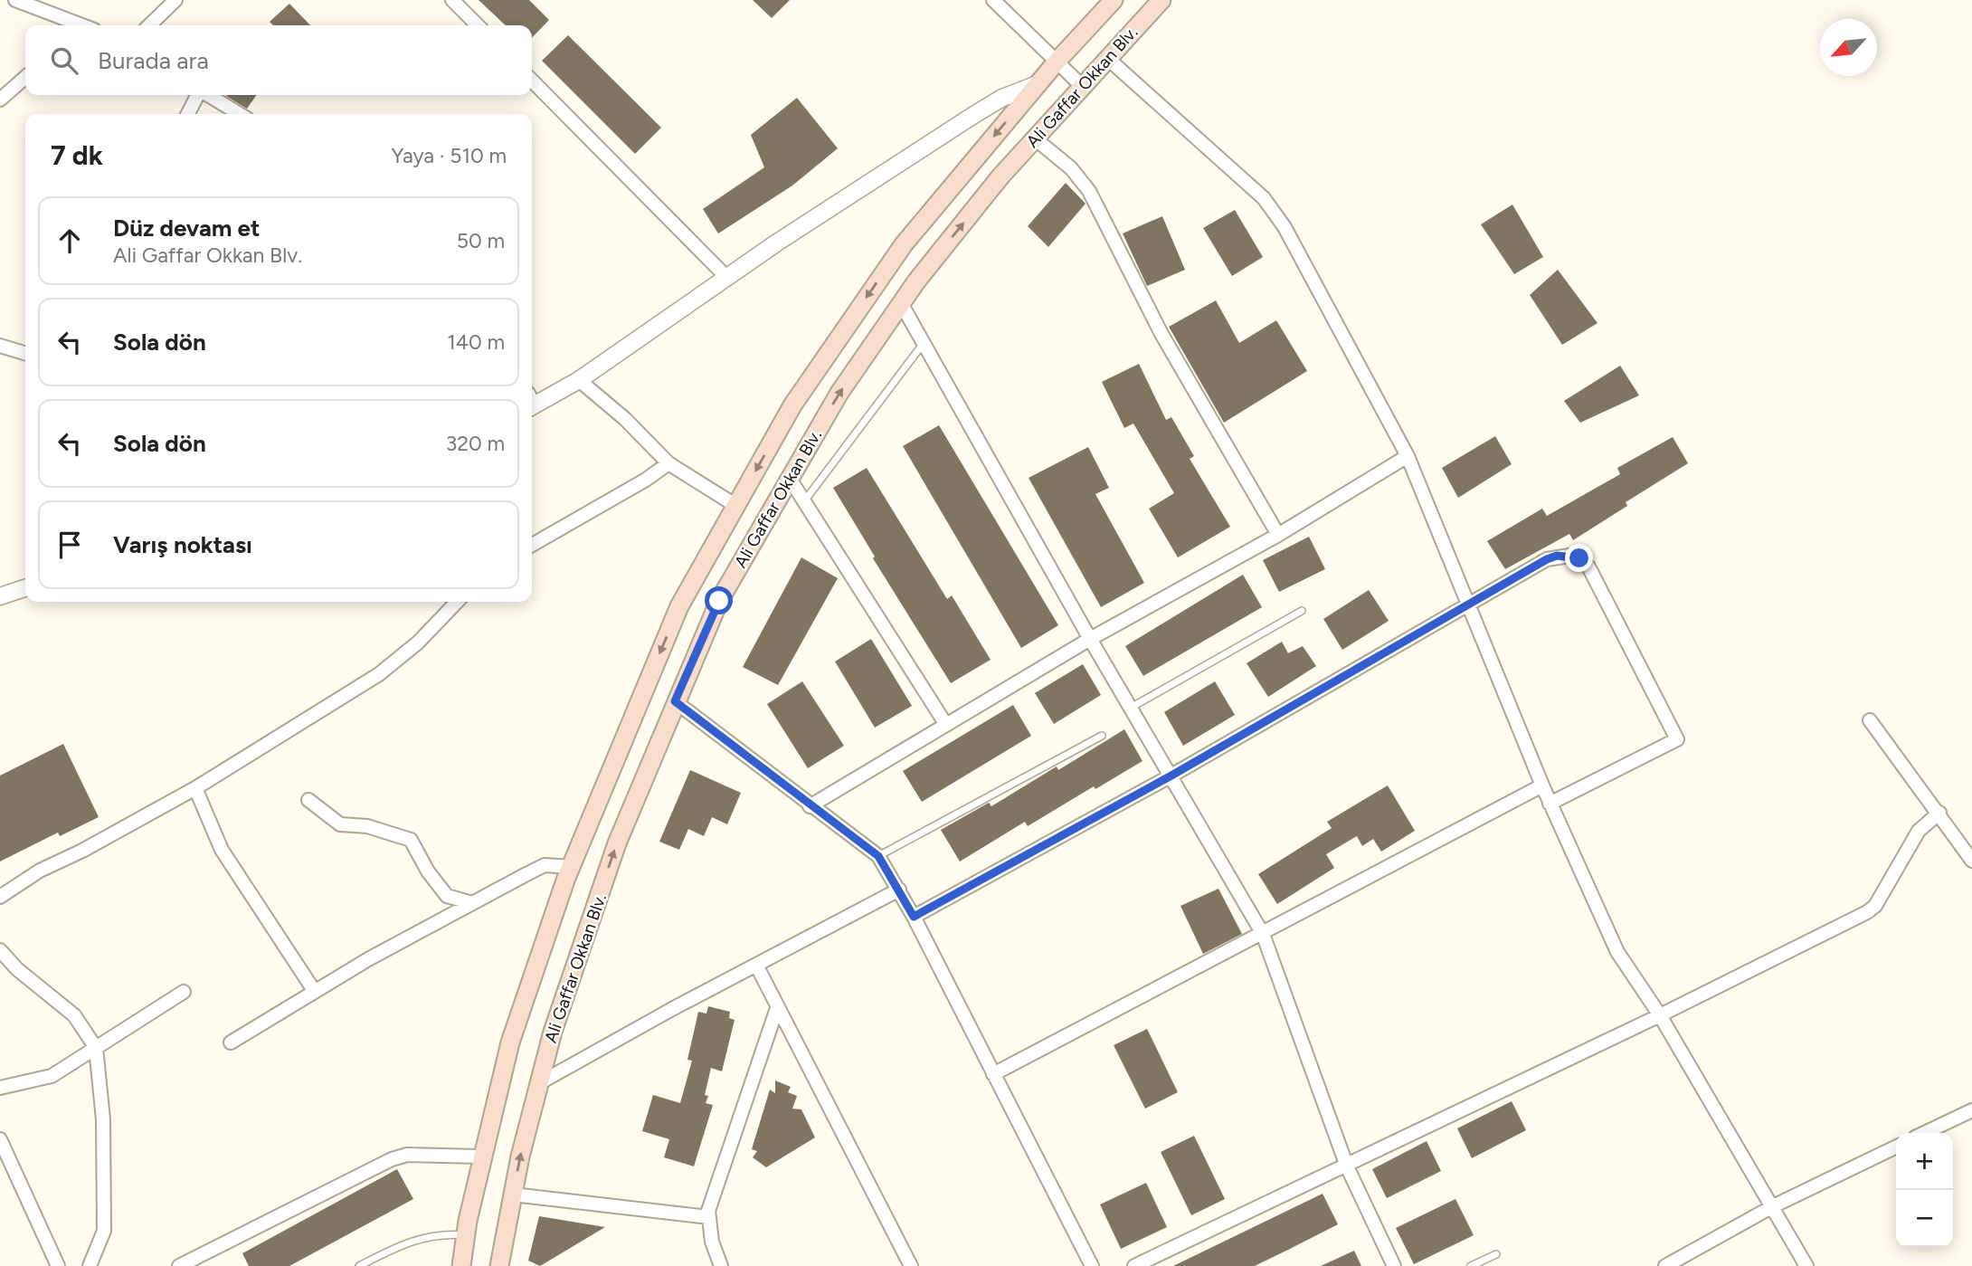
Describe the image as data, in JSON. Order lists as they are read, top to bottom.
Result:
{
  "streets": {
    "main road": ["Ali Gaffar Okkan Blv."]
  },
  "north": "bottom left",
  "page": {
    "search": "Burada ara",
    "heading": ["7 dk", "Yaya · 510 m"],
    "list": [
      ["Düz devam et", "Ali Gaffar Okkan Blv.", "50 m"],
      ["Sola dön", "140 m"],
      ["Sola dön", "320 m"],
      "Varış noktası"
    ],
    "map_buttons": ["+", "−"]
  }
}
